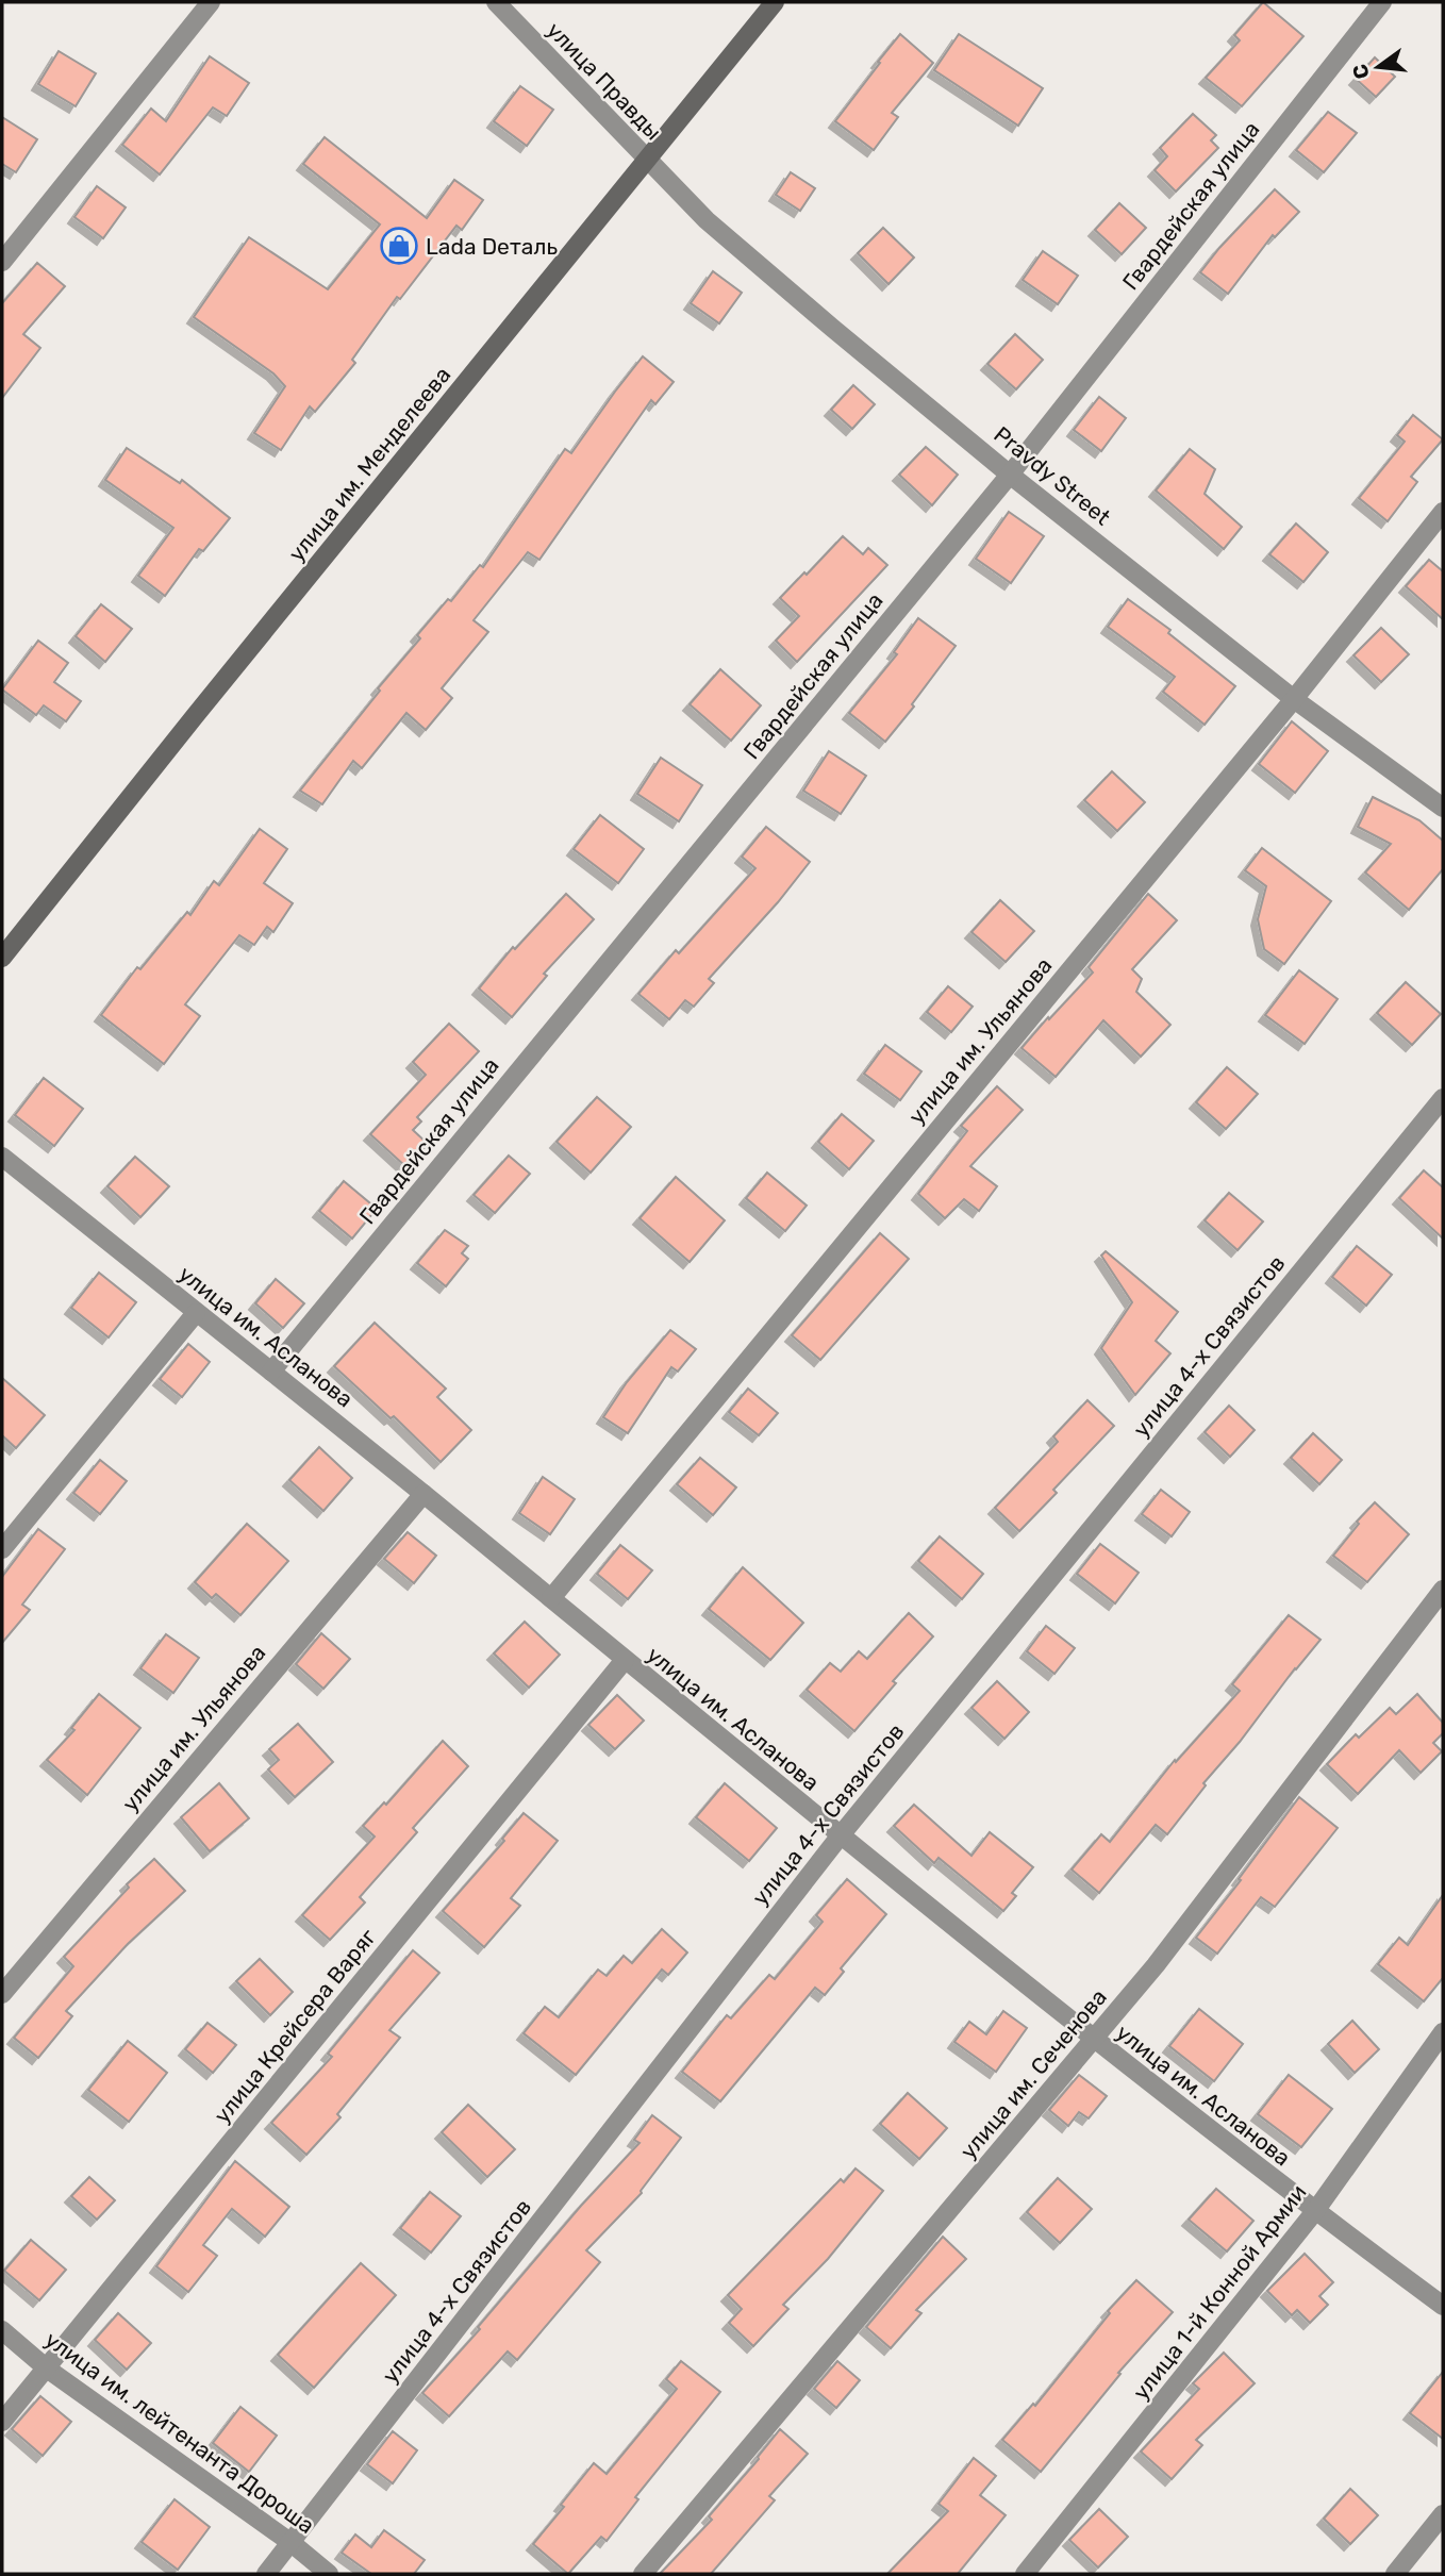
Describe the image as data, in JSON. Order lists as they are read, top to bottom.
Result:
{
  "streets": {
    "main road": ["улица им. Менделеева"],
    "street": [
      "улица Правды",
      "Гвардейская улица",
      "Pravdy Street",
      "улица им. Ульянова",
      "улица им. Асланова",
      "улица 4-х Связистов",
      "улица Крейсера Варяг",
      "улица им. Сеченова",
      "улица 1-й Конной Армии",
      "улица им. лейтенанта Дороша"
    ]
  },
  "crossings": [
    ["улица Правды", "улица им. Менделеева"],
    ["улица Правды", "Pravdy Street"],
    ["Гвардейская улица", "Pravdy Street"],
    ["Гвардейская улица", "улица им. Асланова"],
    ["улица им. Менделеева", "Pravdy Street"],
    ["Pravdy Street", "улица им. Ульянова"],
    ["улица им. Ульянова", "улица им. Асланова"],
    ["улица им. Асланова", "улица 4-х Связистов"],
    ["улица им. Асланова", "улица Крейсера Варяг"],
    ["улица им. Асланова", "улица им. Сеченова"],
    ["улица им. Асланова", "улица 1-й Конной Армии"],
    ["улица 4-х Связистов", "улица им. лейтенанта Дороша"],
    ["улица Крейсера Варяг", "улица им. лейтенанта Дороша"]
  ],
  "places": {
    "shop": ["Lada Dеталь"]
  },
  "north": "left"
}
